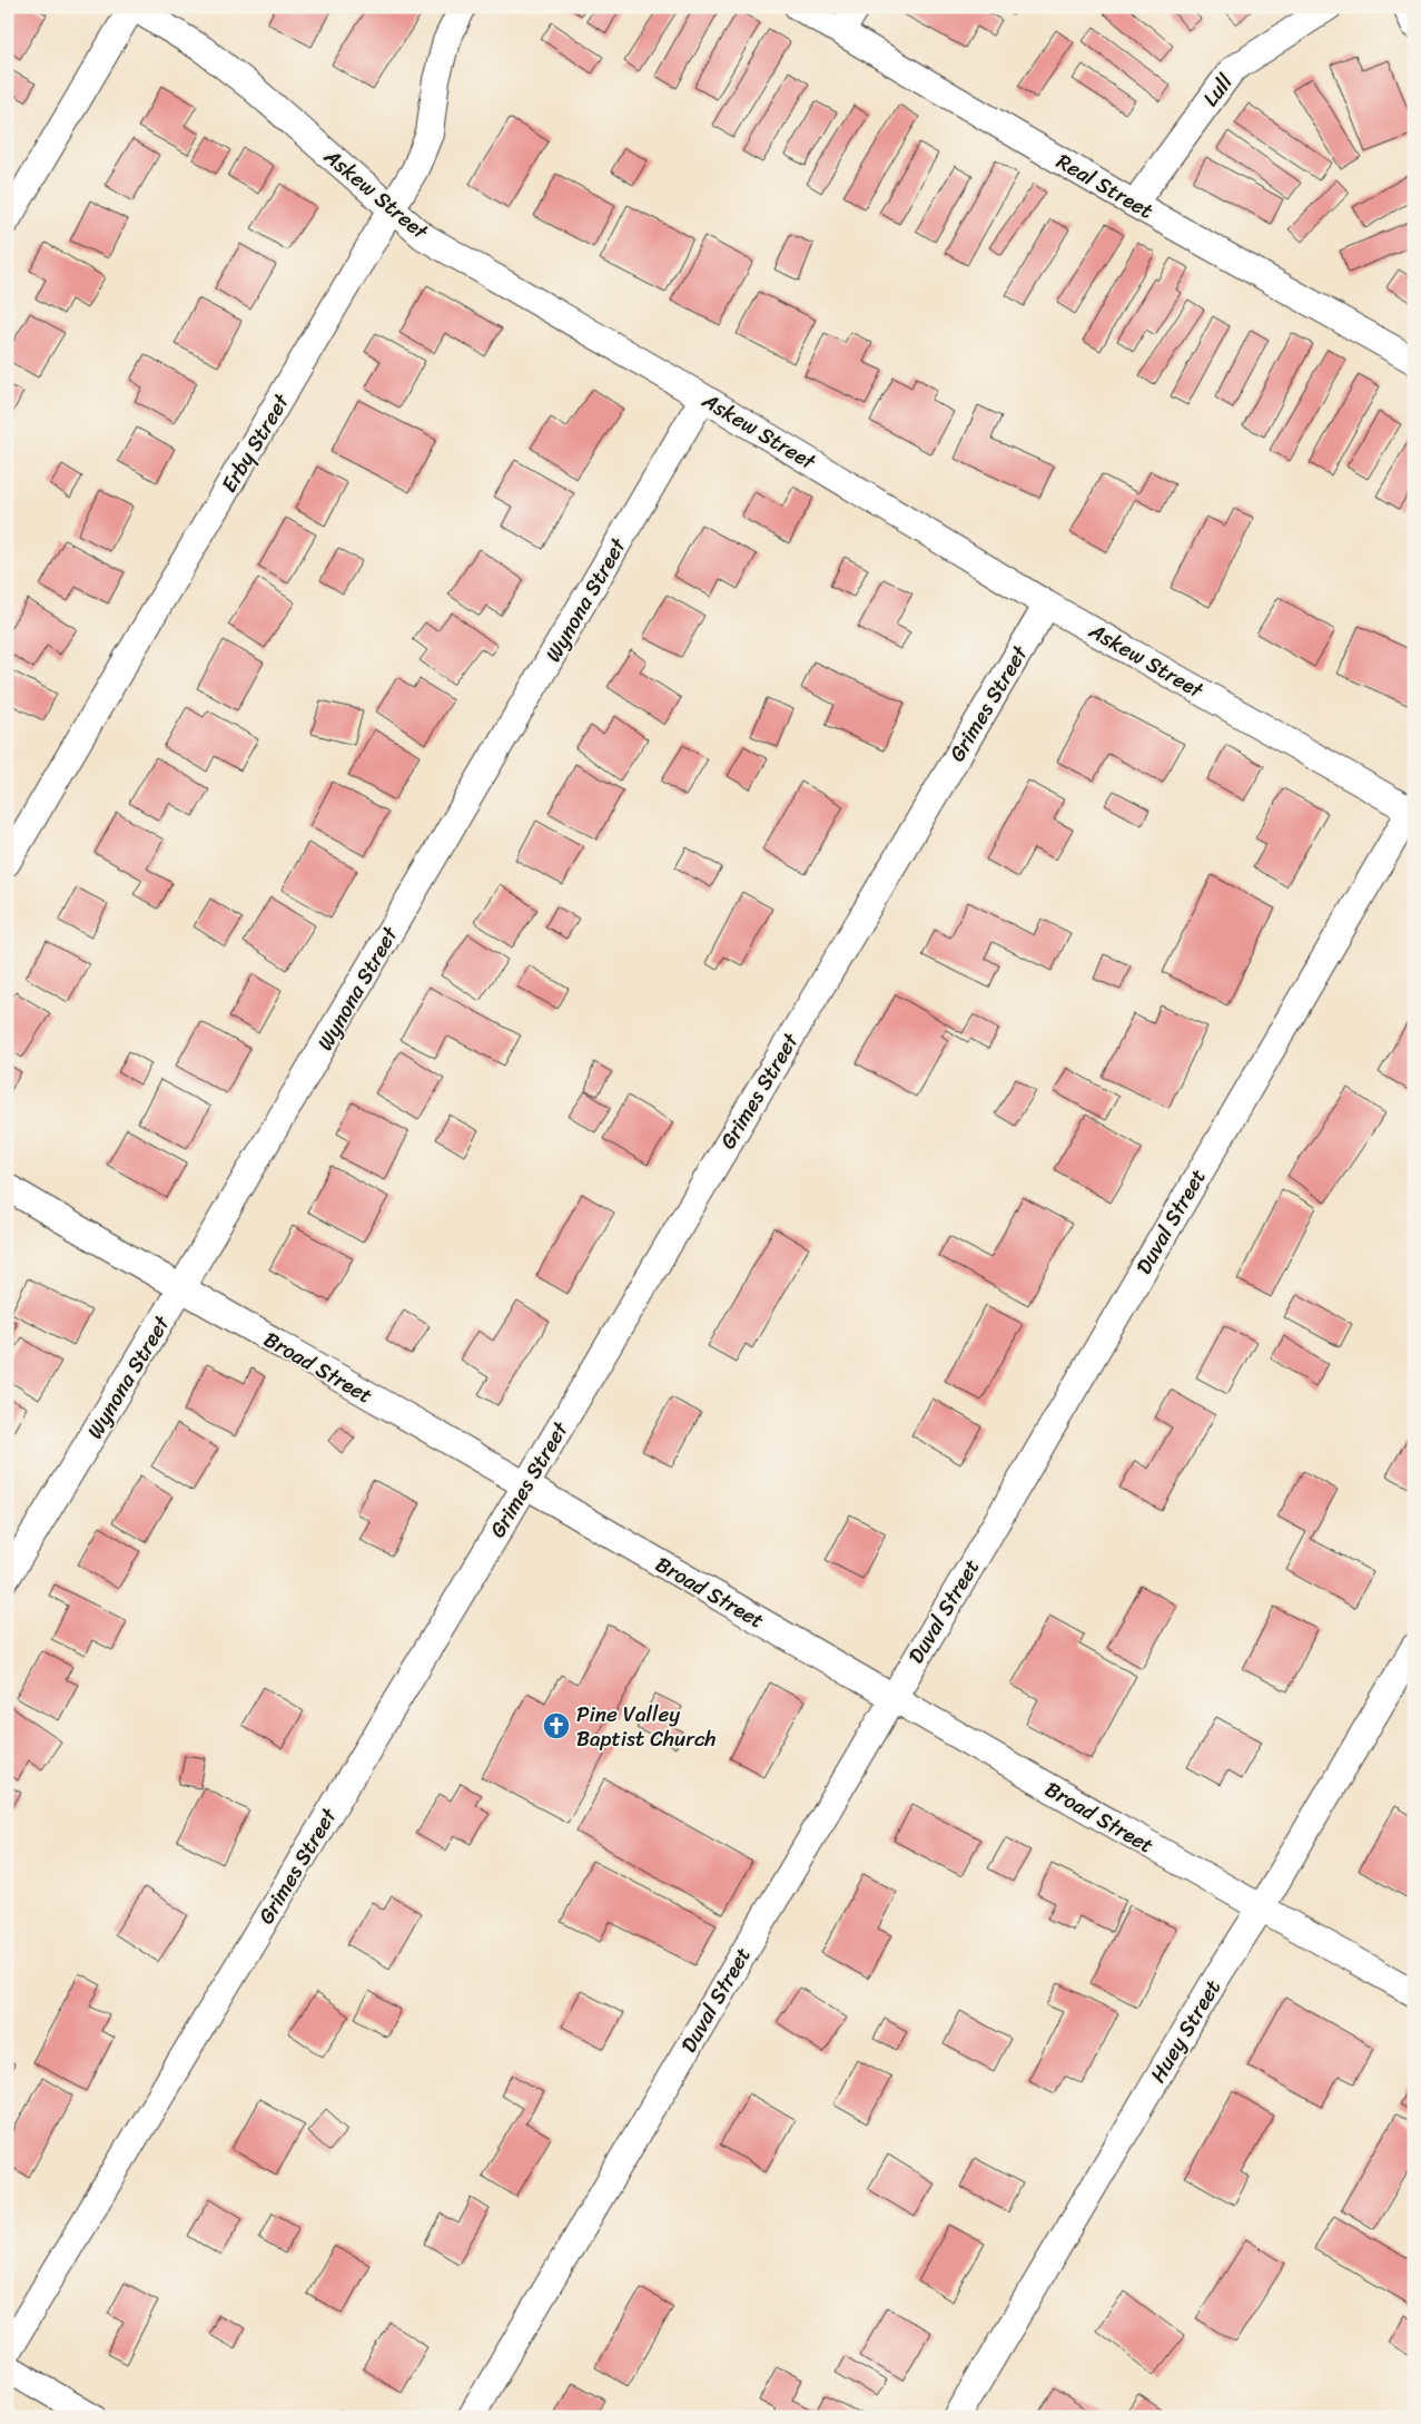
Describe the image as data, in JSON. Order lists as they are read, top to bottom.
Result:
{
  "streets": {
    "street": [
      "Lull",
      "Real Street",
      "Askew Street",
      "Erby Street",
      "Wynona Street",
      "Grimes Street",
      "Duval Street",
      "Broad Street",
      "Huey Street"
    ]
  },
  "crossings": [
    ["Lull", "Real Street"],
    ["Askew Street", "Erby Street"],
    ["Askew Street", "Wynona Street"],
    ["Askew Street", "Grimes Street"],
    ["Askew Street", "Duval Street"],
    ["Wynona Street", "Broad Street"],
    ["Grimes Street", "Broad Street"],
    ["Duval Street", "Broad Street"],
    ["Broad Street", "Huey Street"]
  ],
  "places": {
    "church": ["Pine Valley Baptist Church"]
  }
}
